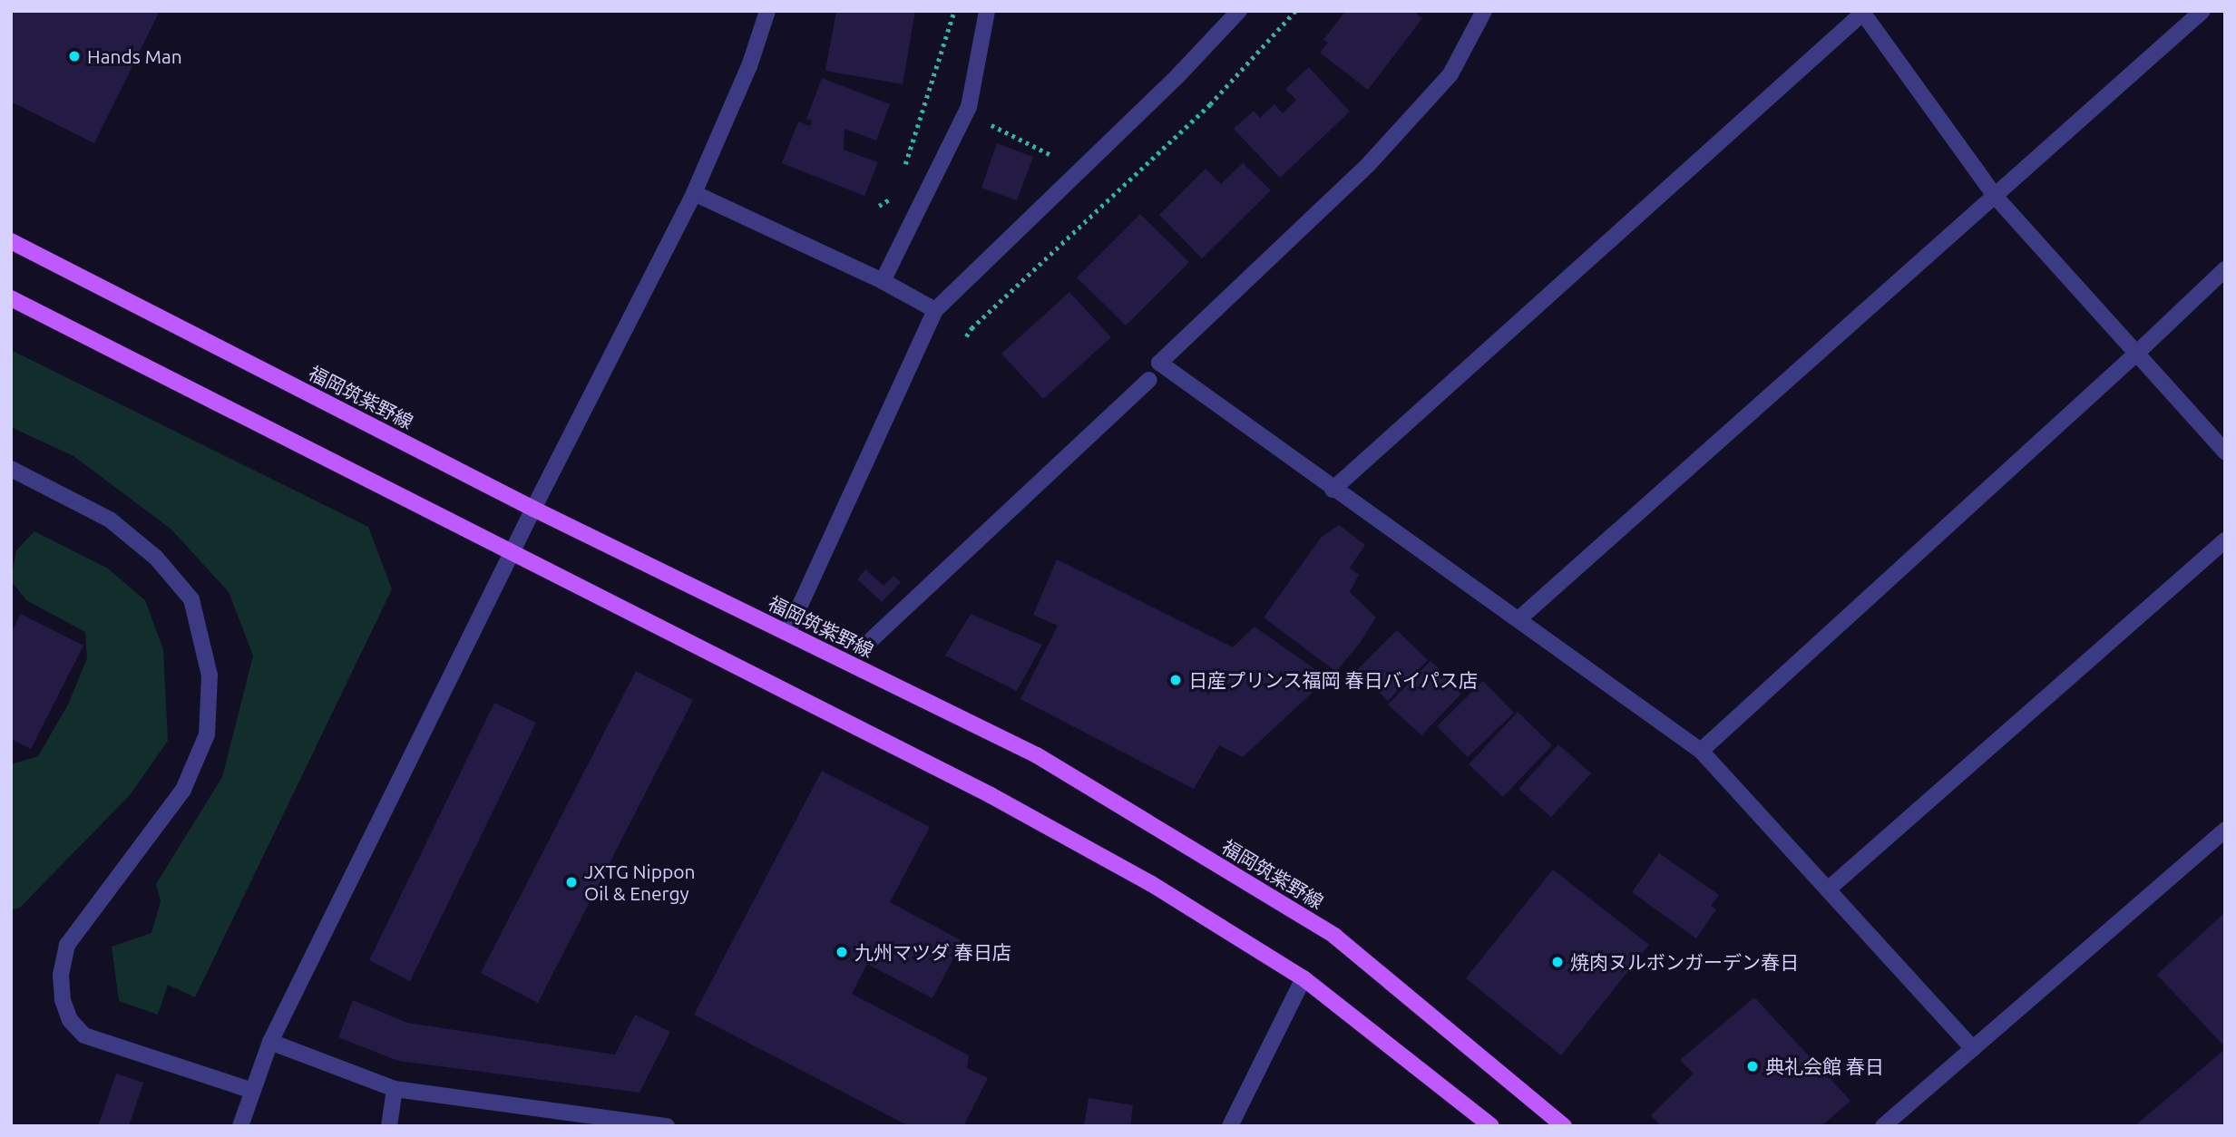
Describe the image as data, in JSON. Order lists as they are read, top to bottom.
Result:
{
  "streets": {
    "main road": ["福岡筑紫野線"]
  },
  "places": [
    "Hands Man",
    "日産プリンス福岡 春日バイパス店",
    "JXTG Nippon Oil & Energy",
    "九州マツダ 春日店",
    "焼肉ヌルボンガーデン春日",
    "典礼会館 春日"
  ]
}
